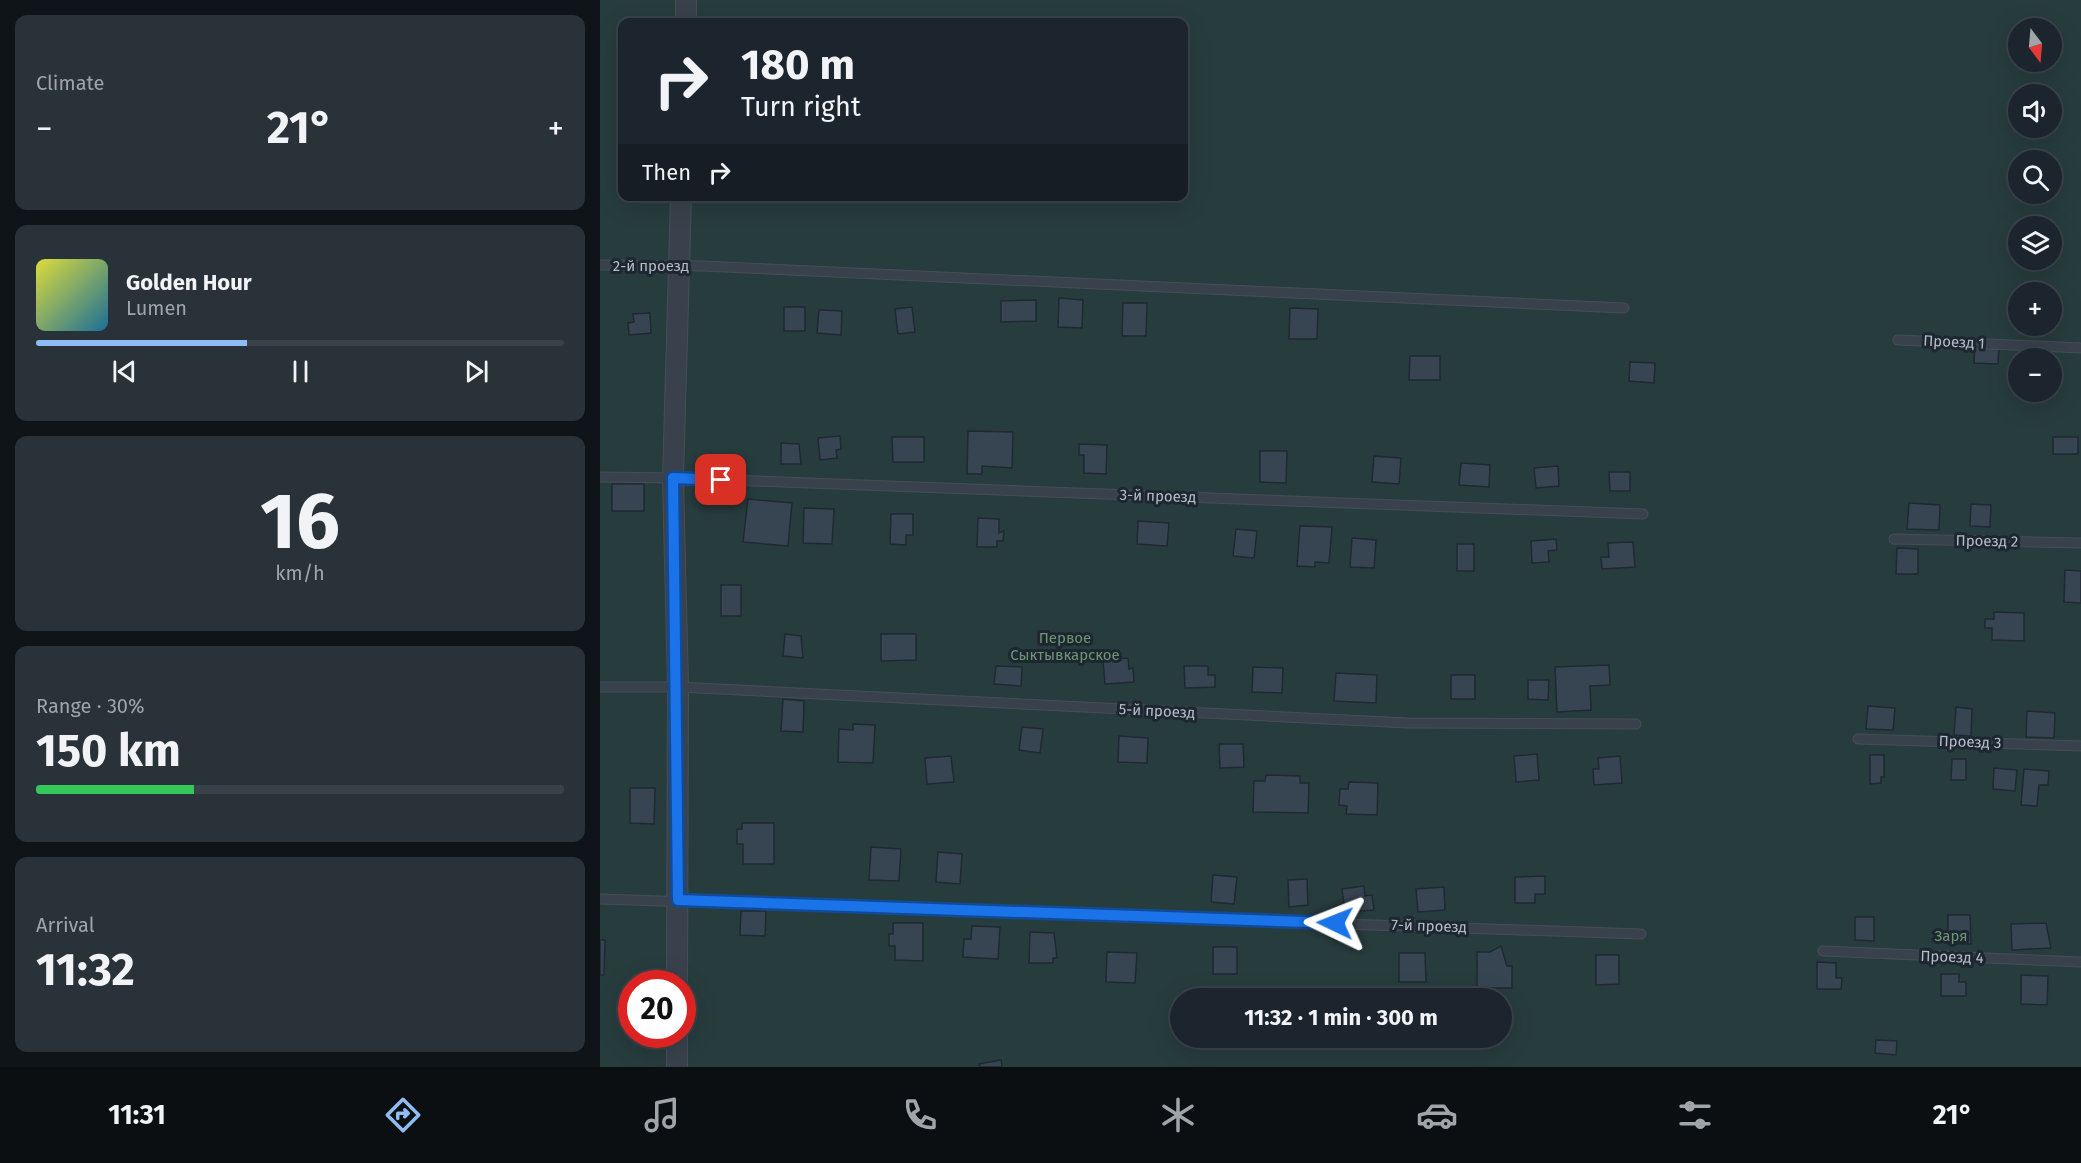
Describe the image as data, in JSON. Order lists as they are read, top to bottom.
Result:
{
  "streets": {
    "lane": [
      "2-й проезд",
      "Проезд 1",
      "3-й проезд",
      "Проезд 2",
      "5-й проезд",
      "Проезд 3",
      "7-й проезд",
      "Проезд 4"
    ]
  },
  "parks": ["Первое Сыктывкарское", "Заря"],
  "north": "bottom",
  "page": {
    "tile": [
      "Climate",
      ["16", "km/h"],
      ["Range · 30%", "150 km"],
      ["Arrival", "11:32"]
    ],
    "map_buttons": ["+", "−"],
    "turn": ["180 m", "Turn right"],
    "heat": ["−", "21°", "+"],
    "then": "Then",
    "song": ["Golden Hour", "Lumen"],
    "limit": "20",
    "trip": "11:32 · 1 min · 300 m",
    "tabs": ["11:31", "21°"]
  }
}
